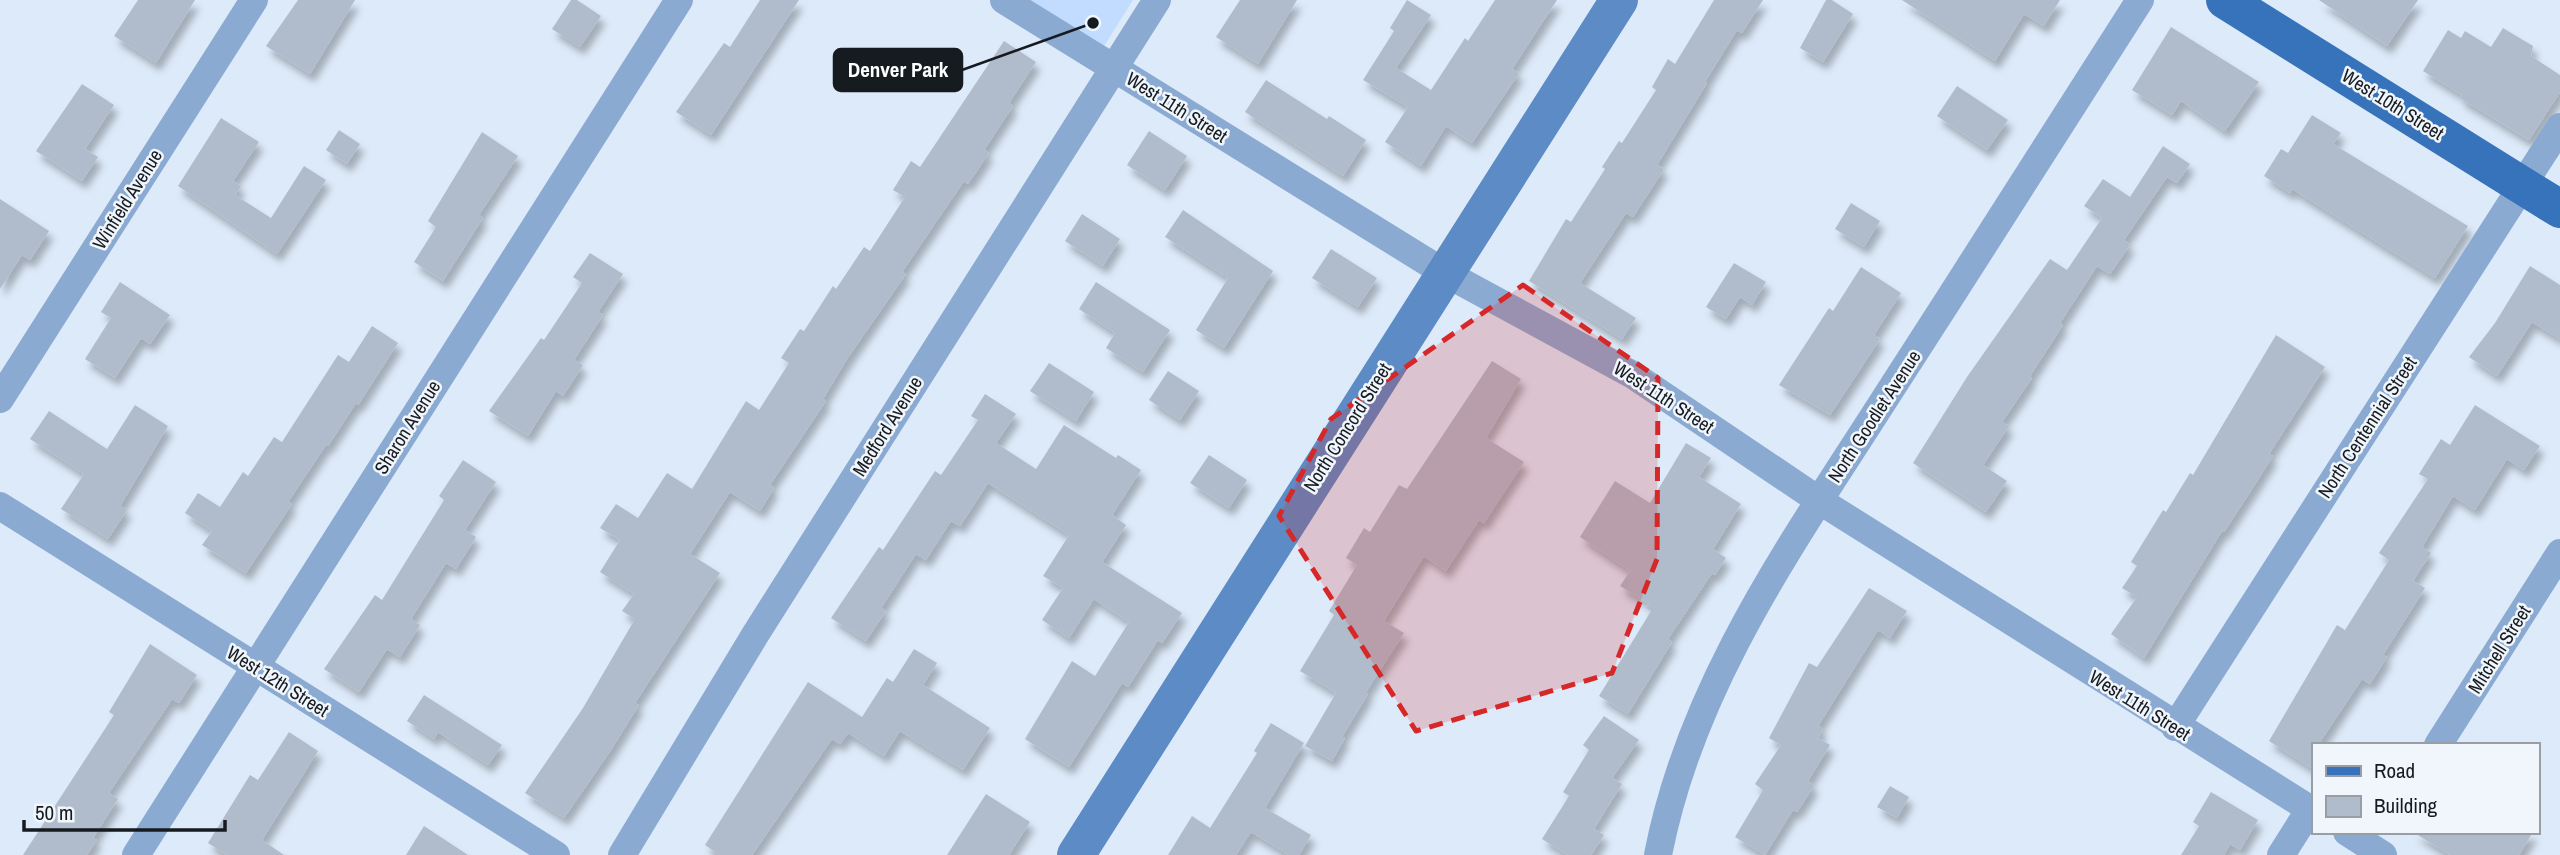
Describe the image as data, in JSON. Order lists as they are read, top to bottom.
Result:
{
  "streets": {
    "main road": ["West 10th Street", "North Concord Street"],
    "street": [
      "West 11th Street",
      "Winfield Avenue",
      "North Goodlet Avenue",
      "Medford Avenue",
      "Sharon Avenue",
      "North Centennial Street",
      "Mitchell Street",
      "West 12th Street"
    ]
  },
  "crossings": [
    ["West 10th Street", "North Centennial Street"],
    ["West 11th Street", "North Goodlet Avenue"],
    ["West 11th Street", "Medford Avenue"],
    ["West 11th Street", "North Concord Street"],
    ["West 11th Street", "North Centennial Street"],
    ["Sharon Avenue", "West 12th Street"]
  ],
  "places": ["Denver Park"],
  "legend": ["Road", "Building"],
  "scale_bar": "50 m"
}
